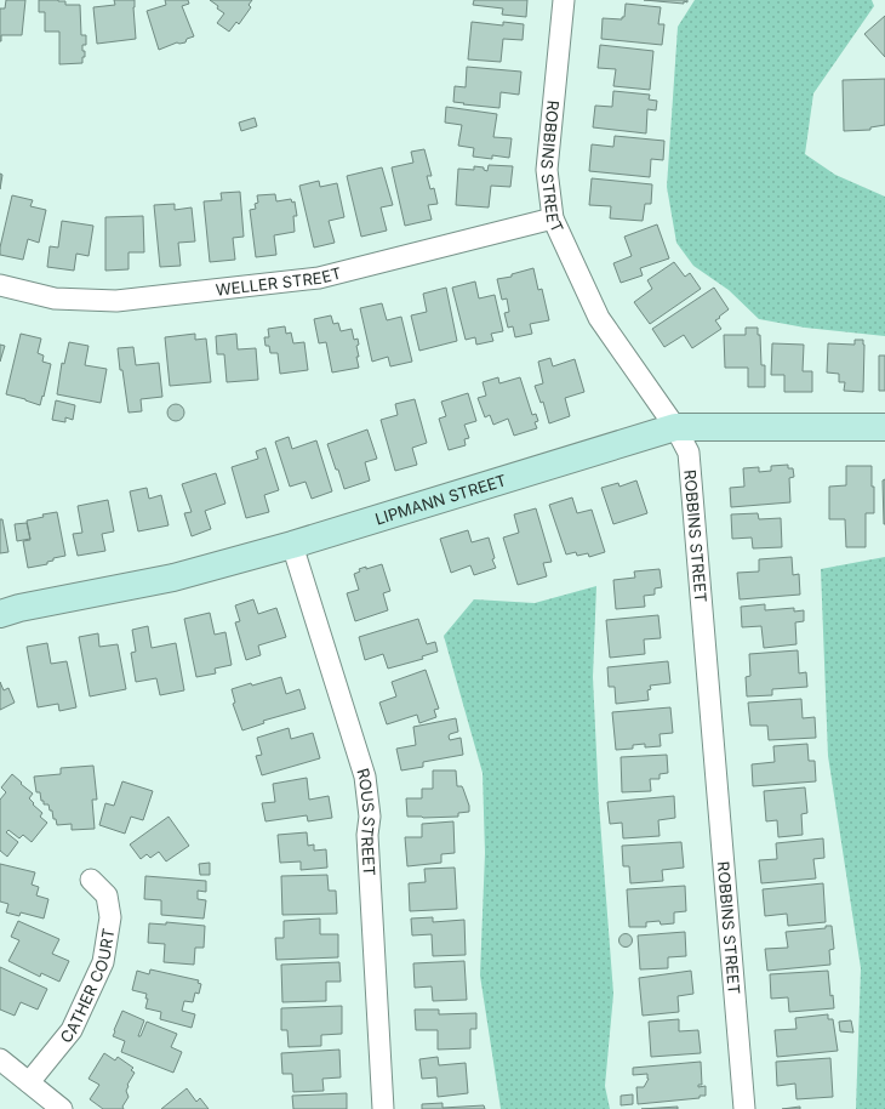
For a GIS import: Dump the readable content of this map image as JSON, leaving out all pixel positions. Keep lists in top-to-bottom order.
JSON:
{
  "streets": {
    "street": [
      "ROBBINS STREET",
      "WELLER STREET",
      "LIPMANN STREET",
      "ROUS STREET",
      "CATHER COURT"
    ]
  },
  "crossings": [
    ["ROBBINS STREET", "WELLER STREET"],
    ["ROBBINS STREET", "LIPMANN STREET"],
    ["LIPMANN STREET", "ROUS STREET"]
  ]
}
